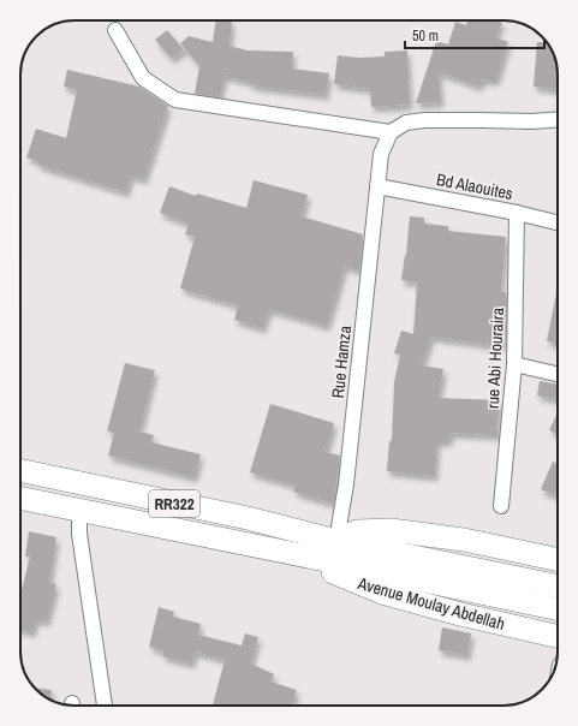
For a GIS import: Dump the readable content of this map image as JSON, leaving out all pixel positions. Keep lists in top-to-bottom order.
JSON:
{
  "streets": {
    "main road": ["RR322", "Avenue Moulay Abdellah"],
    "street": ["Bd Alaouites", "rue Abi Houraira", "Rue Hamza"]
  },
  "crossings": [
    ["Bd Alaouites", "rue Abi Houraira"],
    ["Bd Alaouites", "Rue Hamza"],
    ["Rue Hamza", "RR322"]
  ],
  "scale_bar": "50 m"
}
